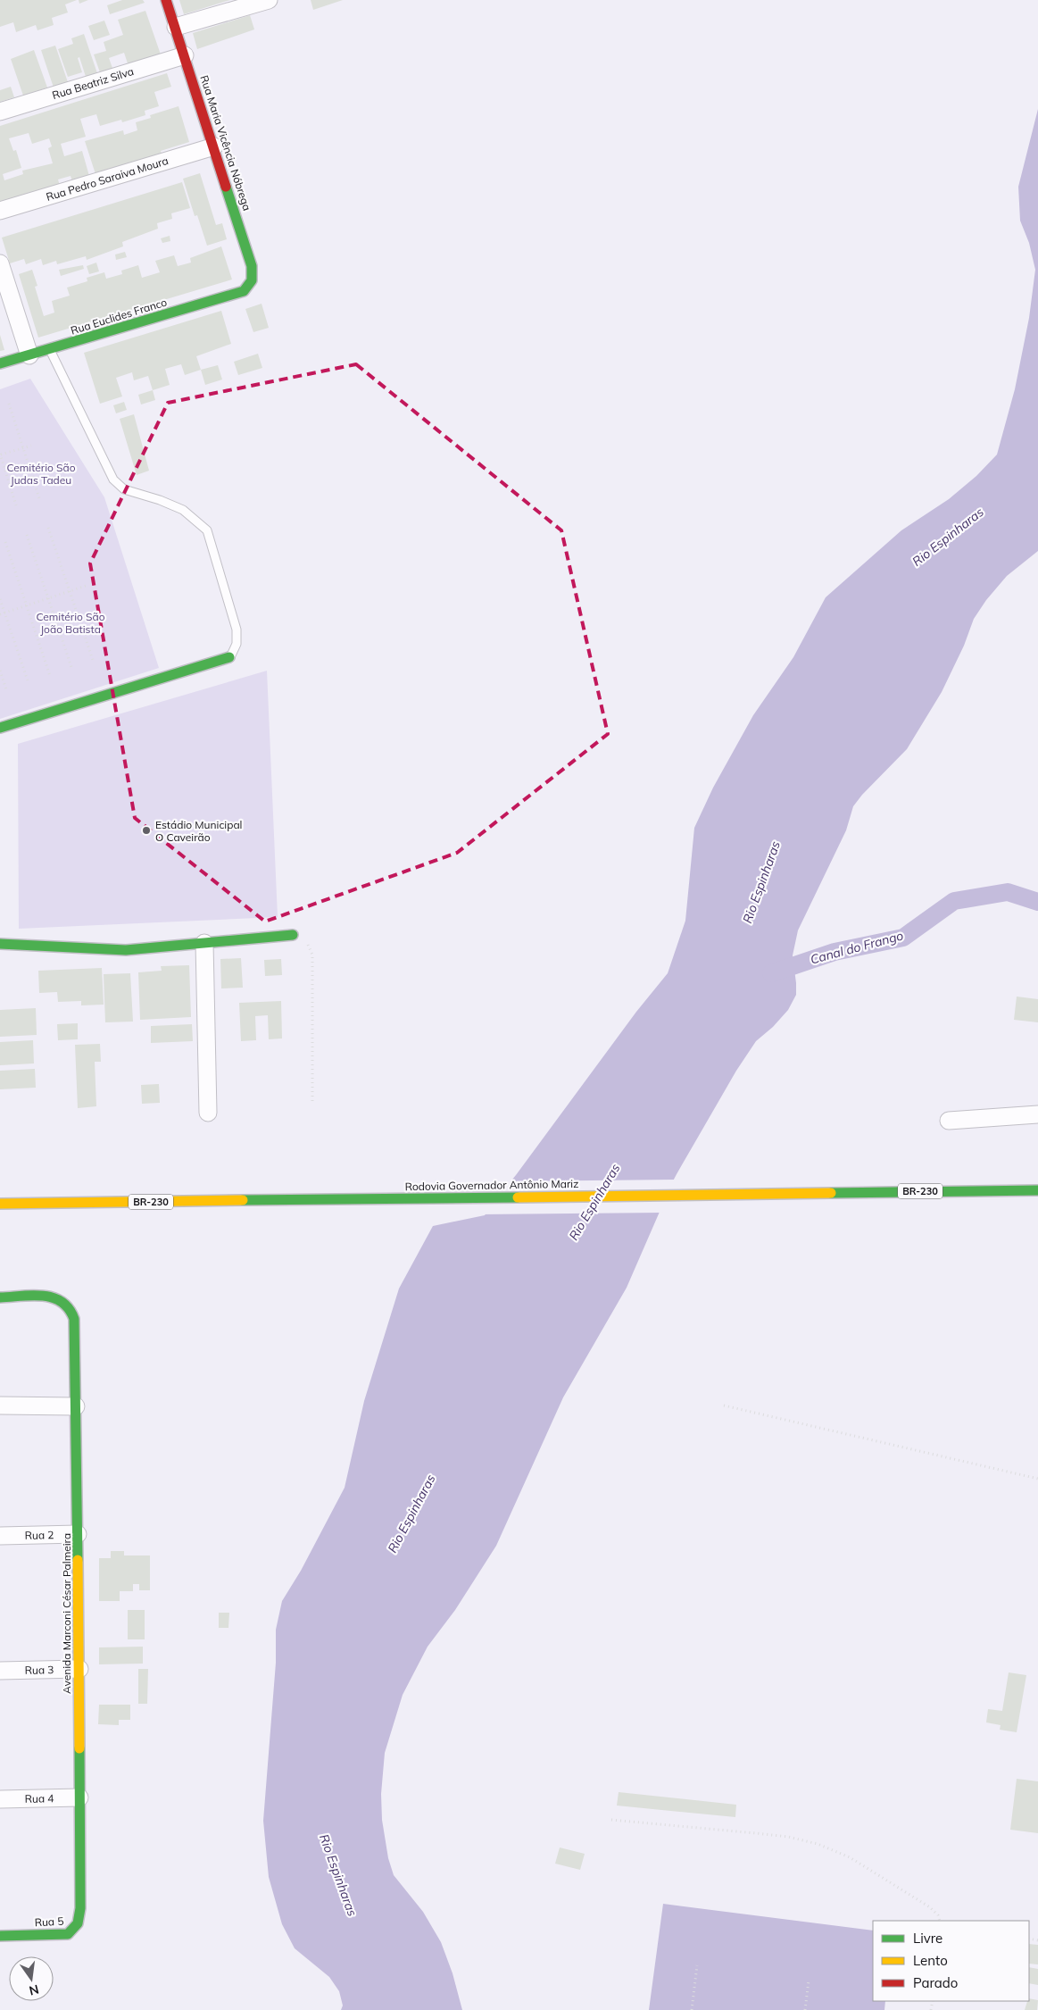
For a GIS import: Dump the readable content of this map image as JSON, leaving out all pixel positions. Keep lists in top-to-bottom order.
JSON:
{
  "streets": {
    "main road": [
      "Rua Maria Vicência Nóbrega",
      "Rua Euclides Franco",
      "Rodovia Governador Antônio Mariz",
      "BR-230",
      "Avenida Marconi César Palmeira",
      "Rua 5"
    ],
    "street": [
      "Rua Beatriz Silva",
      "Rua Pedro Saraiva Moura",
      "Rua 2",
      "Rua 3",
      "Rua 4"
    ]
  },
  "crossings": [
    ["Rua Beatriz Silva", "Rua Maria Vicência Nóbrega"],
    ["Rua Maria Vicência Nóbrega", "Rua Pedro Saraiva Moura"],
    ["Rua Maria Vicência Nóbrega", "Rua Euclides Franco"],
    ["Rua 2", "Avenida Marconi César Palmeira"],
    ["Avenida Marconi César Palmeira", "Rua 3"],
    ["Avenida Marconi César Palmeira", "Rua 4"],
    ["Avenida Marconi César Palmeira", "Rua 5"]
  ],
  "water": ["Rio Espinharas", "Canal do Frango"],
  "parks": ["Cemitério São Judas Tadeu", "Cemitério São João Batista"],
  "places": ["Estádio Municipal O Caveirão"],
  "legend": ["Livre", "Lento", "Parado"],
  "north": "bottom"
}
